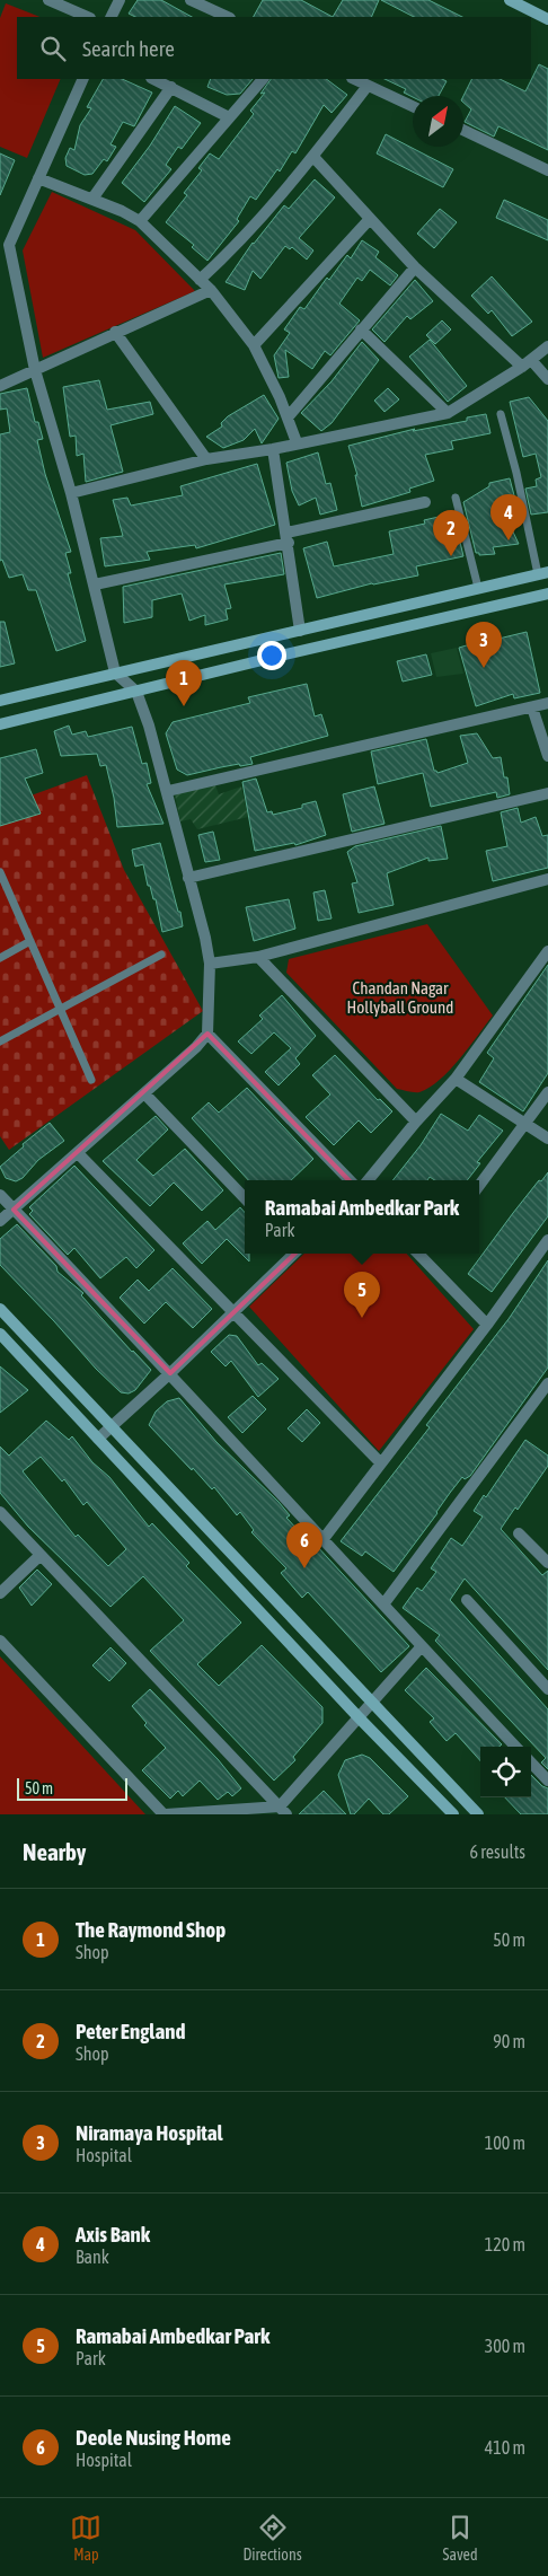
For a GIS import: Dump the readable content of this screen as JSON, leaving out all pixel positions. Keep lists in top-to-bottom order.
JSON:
{
  "parks": ["Chandan Nagar Hollyball Ground"],
  "scale_bar": "50 m",
  "north": "top right",
  "page": {
    "search": "Search here",
    "pins": [
      "4",
      "2",
      "3",
      "1",
      "5",
      "6"
    ],
    "popup": ["Ramabai Ambedkar Park", "Park"],
    "scale": "50 m",
    "heading": ["Nearby", "6 results"],
    "list": [
      {
        "mark": "1",
        "name": "The Raymond Shop",
        "note": "Shop",
        "value": "50 m"
      },
      {
        "mark": "2",
        "name": "Peter England",
        "note": "Shop",
        "value": "90 m"
      },
      {
        "mark": "3",
        "name": "Niramaya Hospital",
        "note": "Hospital",
        "value": "100 m"
      },
      {
        "mark": "4",
        "name": "Axis Bank",
        "note": "Bank",
        "value": "120 m"
      },
      {
        "mark": "5",
        "name": "Ramabai Ambedkar Park",
        "note": "Park",
        "value": "300 m"
      },
      {
        "mark": "6",
        "name": "Deole Nusing Home",
        "note": "Hospital",
        "value": "410 m"
      }
    ],
    "nav": ["Map", "Directions", "Saved"]
  }
}
